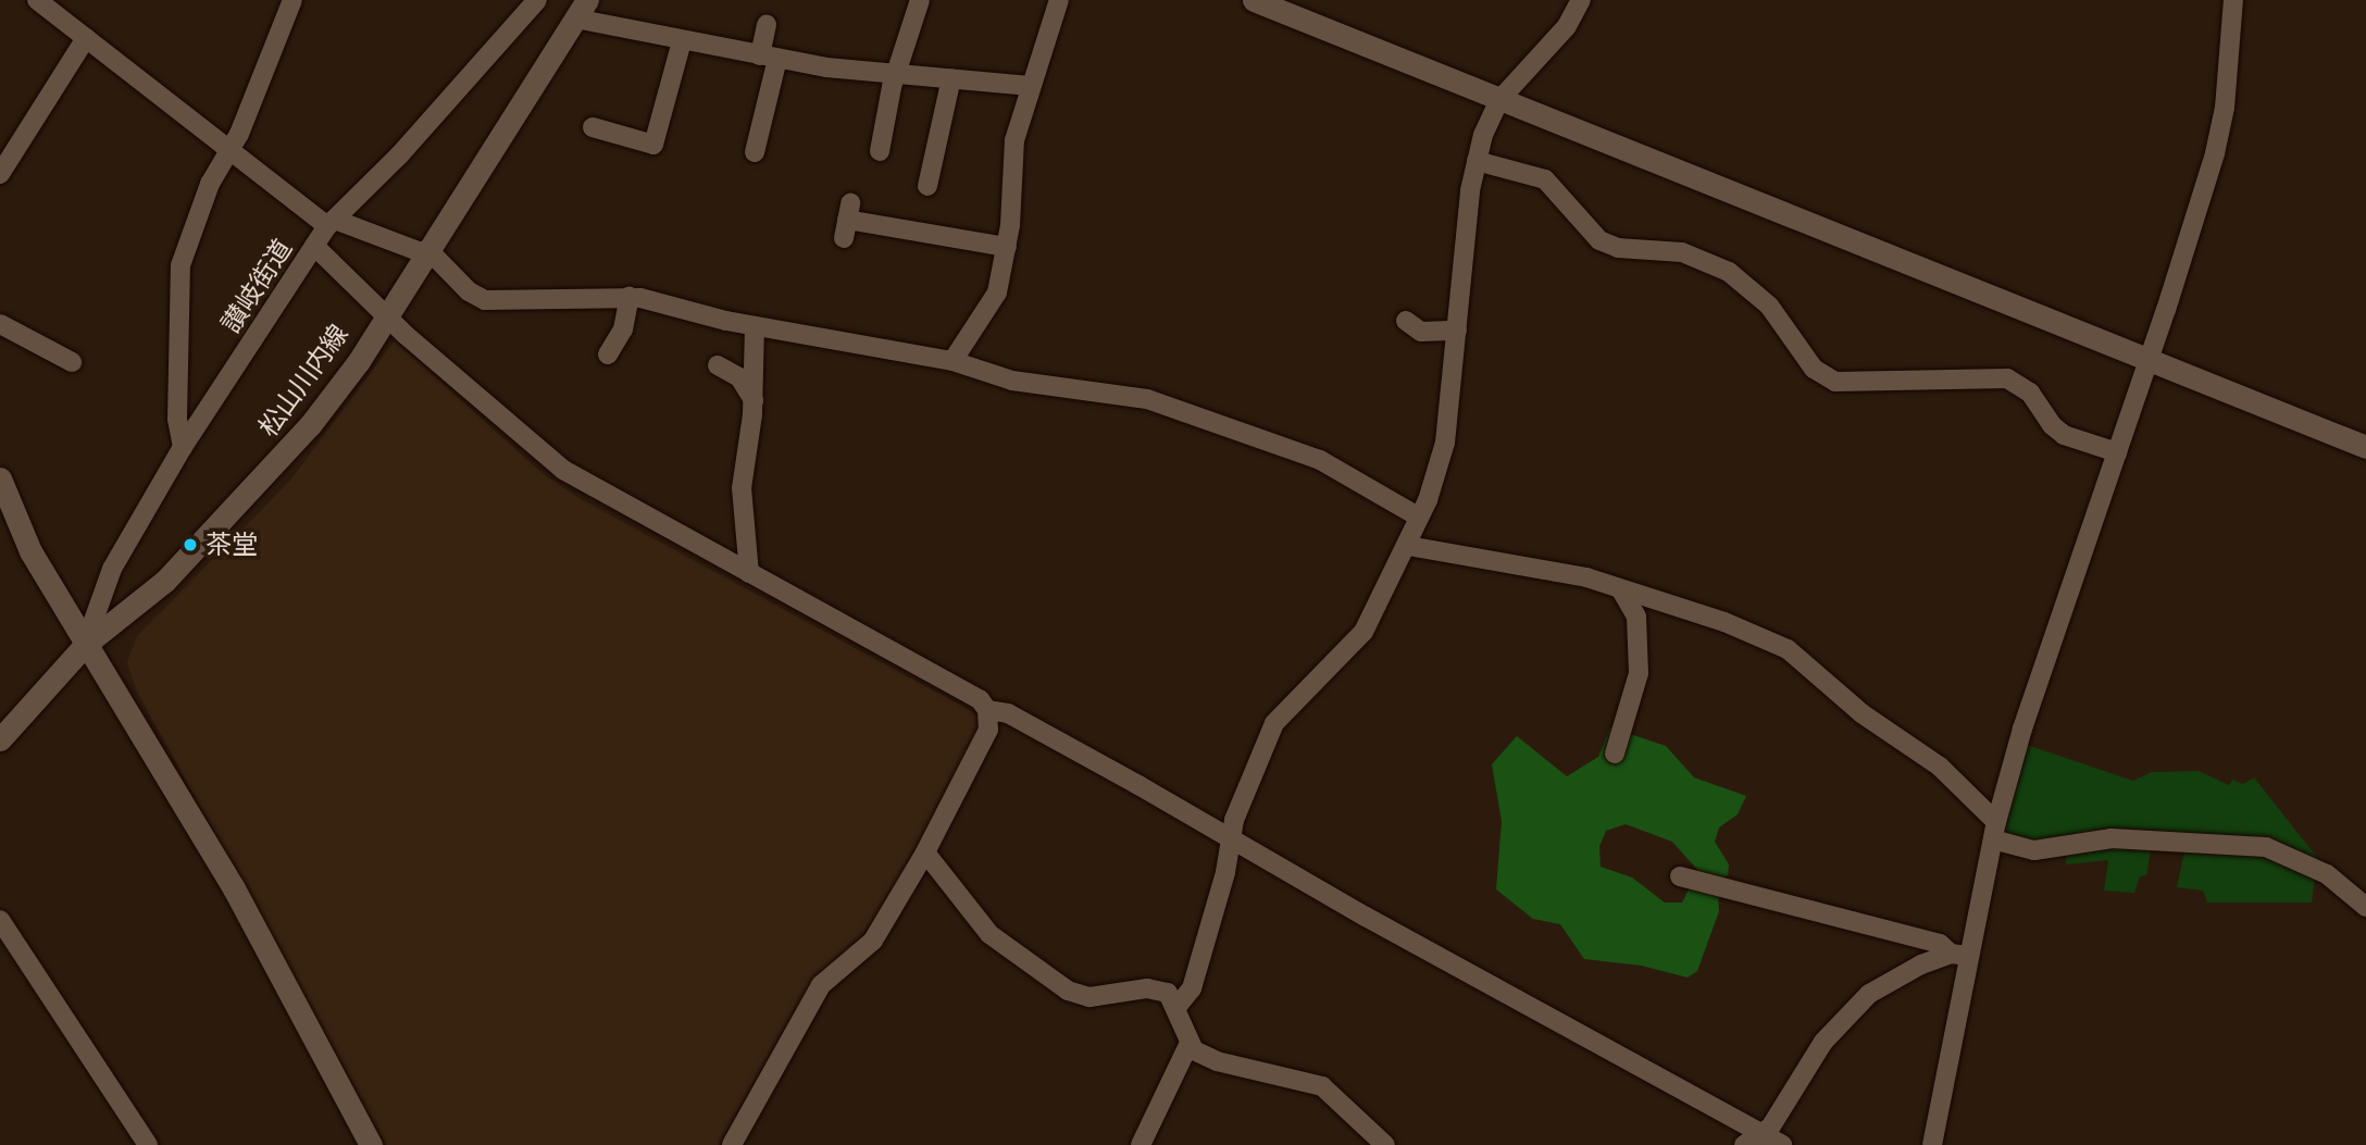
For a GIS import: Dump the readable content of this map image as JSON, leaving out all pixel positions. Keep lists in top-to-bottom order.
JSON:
{
  "streets": {
    "street": ["讃岐街道", "松山川内線"]
  },
  "crossings": [
    ["讃岐街道", "松山川内線"]
  ],
  "places": ["茶堂"]
}
